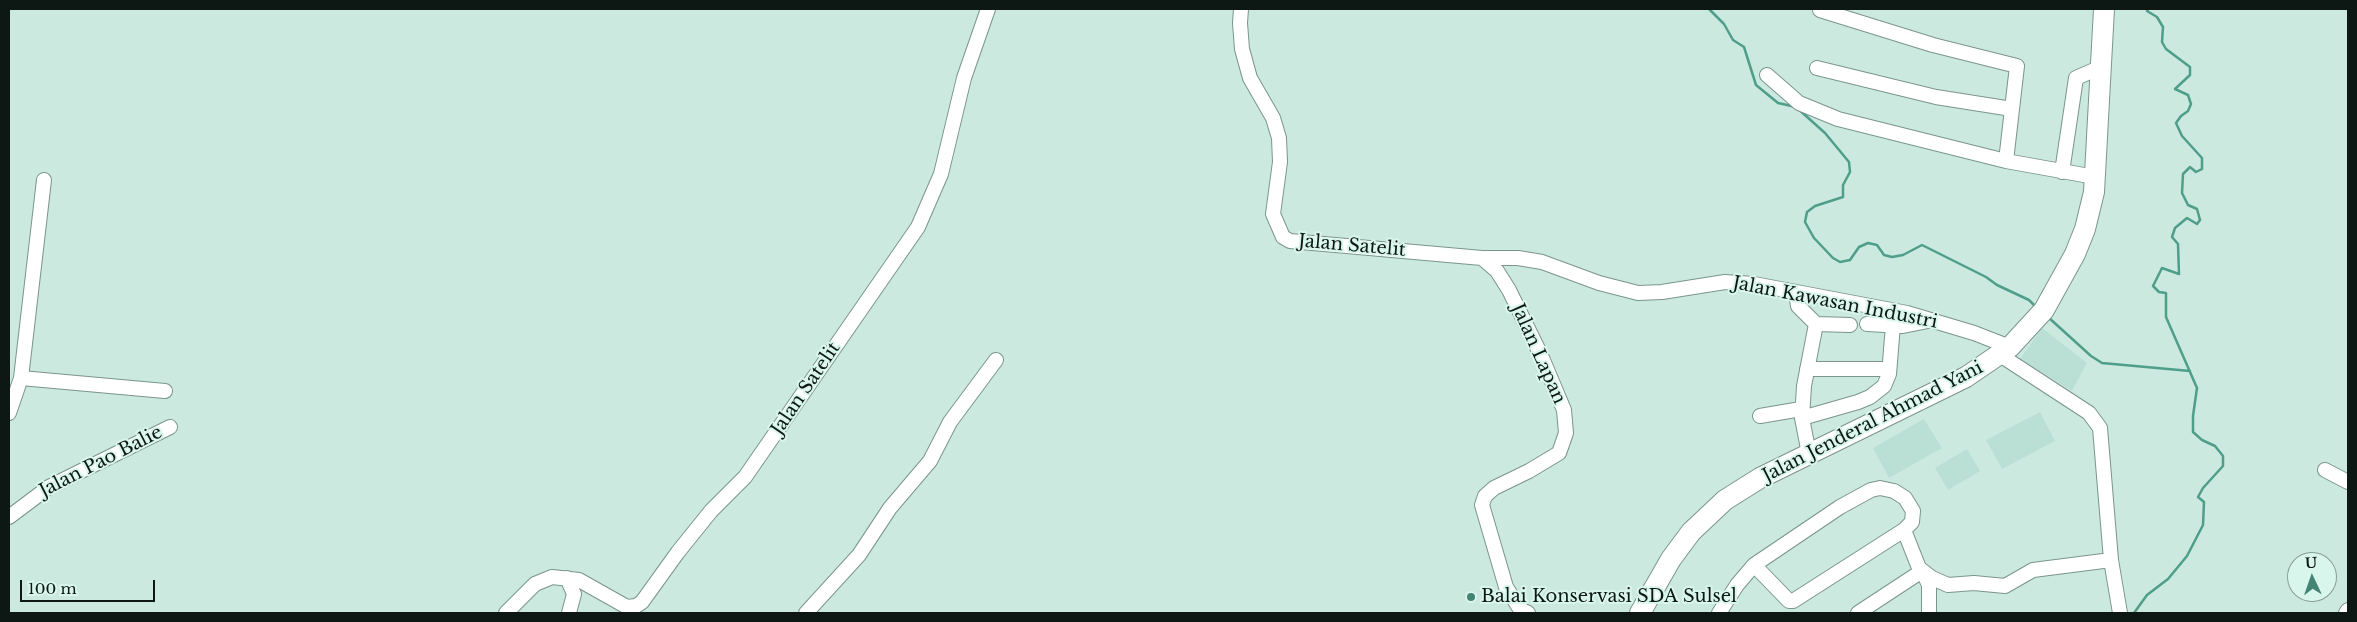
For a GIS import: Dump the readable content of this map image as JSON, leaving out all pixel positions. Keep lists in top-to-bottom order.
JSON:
{
  "streets": {
    "highway": ["Jalan Jenderal Ahmad Yani"],
    "street": [
      "Jalan Satelit",
      "Jalan Kawasan Industri",
      "Jalan Lapan",
      "Jalan Pao Balie"
    ]
  },
  "crossings": [
    ["Jalan Satelit", "Jalan Kawasan Industri"],
    ["Jalan Satelit", "Jalan Lapan"],
    ["Jalan Kawasan Industri", "Jalan Lapan"],
    ["Jalan Kawasan Industri", "Jalan Jenderal Ahmad Yani"]
  ],
  "places": ["Balai Konservasi SDA Sulsel"],
  "scale_bar": "100 m",
  "north": "top"
}
